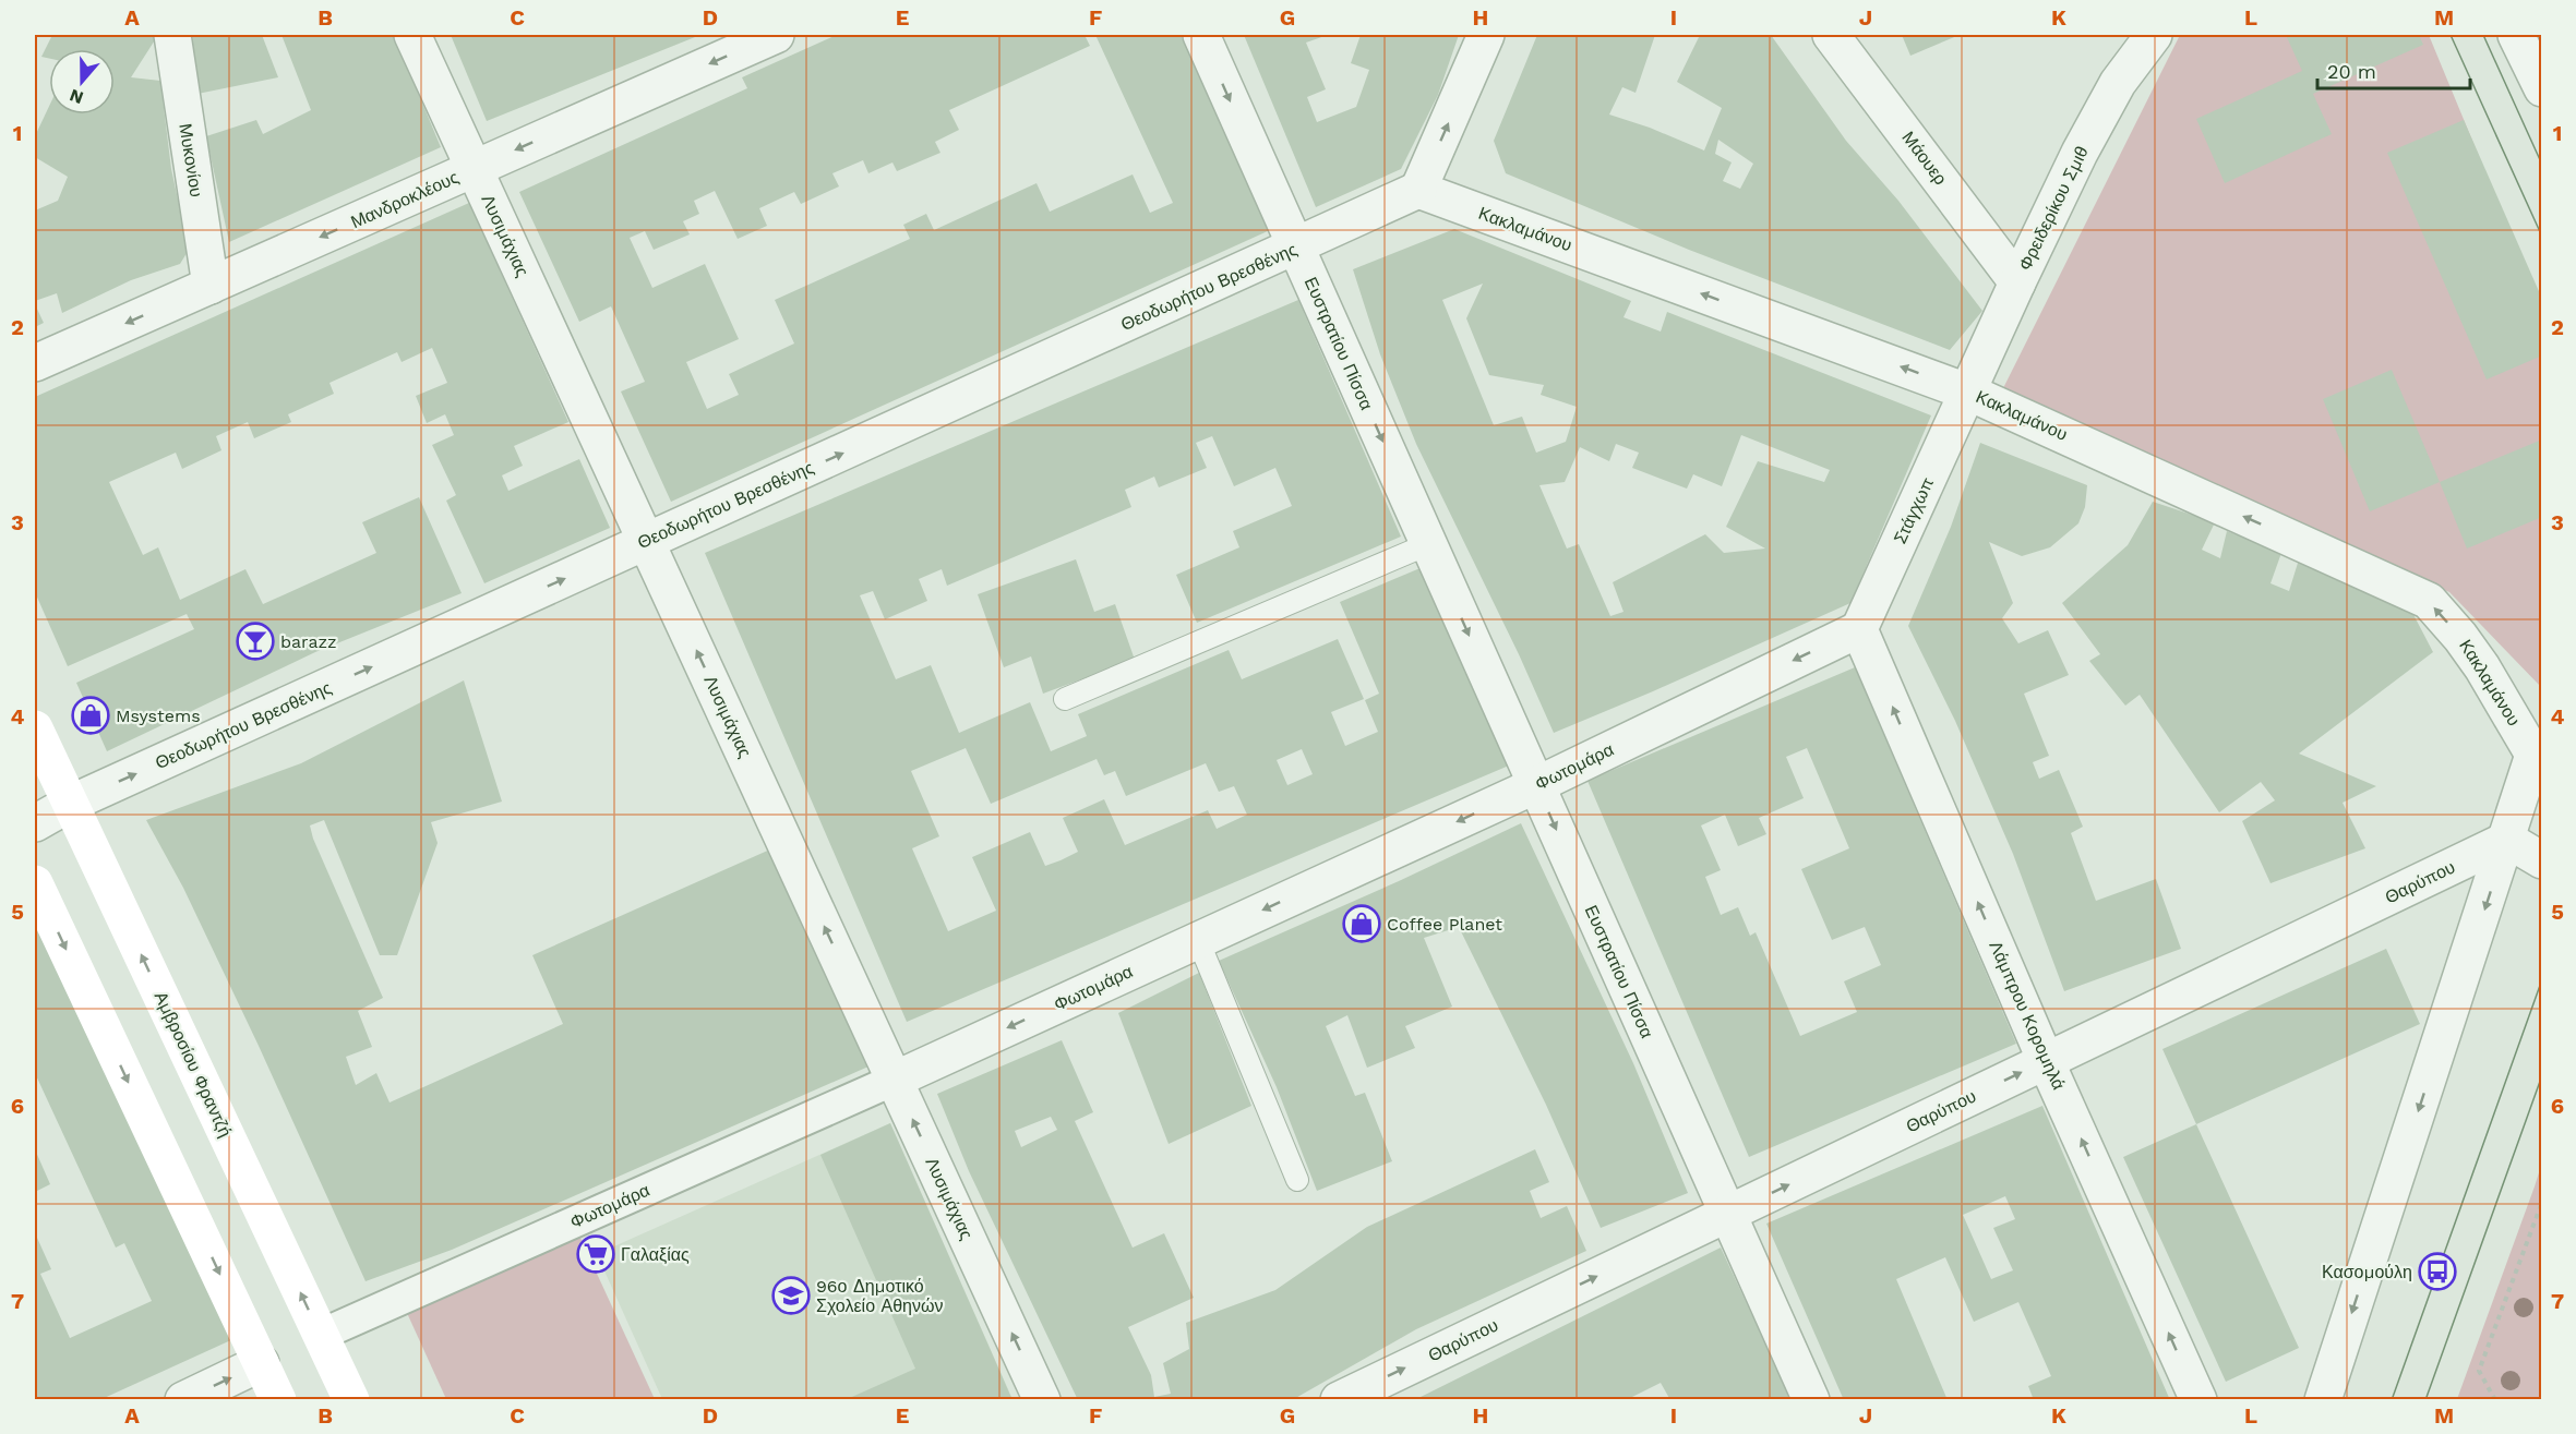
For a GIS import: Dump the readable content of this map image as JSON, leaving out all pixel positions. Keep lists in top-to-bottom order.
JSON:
{
  "streets": {
    "main road": ["Αμβροσίου Φραντζή"],
    "street": [
      "Μάουερ",
      "Μυκονίου",
      "Μανδροκλέους",
      "Φρειδερίκου Σμιθ",
      "Κακλαμάνου",
      "Λυσιμάχιας",
      "Θεοδωρήτου Βρεσθένης",
      "Ευστρατίου Πίσσα",
      "Στάγχωπ",
      "Φωτομάρα",
      "Θαρύπου",
      "Λάμπρου Κορομηλά"
    ]
  },
  "crossings": [
    ["Μάουερ", "Φρειδερίκου Σμιθ"],
    ["Μυκονίου", "Μανδροκλέους"],
    ["Μανδροκλέους", "Λυσιμάχιας"],
    ["Φρειδερίκου Σμιθ", "Κακλαμάνου"],
    ["Φρειδερίκου Σμιθ", "Στάγχωπ"],
    ["Κακλαμάνου", "Θεοδωρήτου Βρεσθένης"],
    ["Κακλαμάνου", "Στάγχωπ"],
    ["Λυσιμάχιας", "Θεοδωρήτου Βρεσθένης"],
    ["Λυσιμάχιας", "Φωτομάρα"],
    ["Θεοδωρήτου Βρεσθένης", "Ευστρατίου Πίσσα"],
    ["Θεοδωρήτου Βρεσθένης", "Αμβροσίου Φραντζή"],
    ["Ευστρατίου Πίσσα", "Φωτομάρα"],
    ["Ευστρατίου Πίσσα", "Θαρύπου"],
    ["Στάγχωπ", "Φωτομάρα"],
    ["Στάγχωπ", "Λάμπρου Κορομηλά"],
    ["Φωτομάρα", "Λάμπρου Κορομηλά"],
    ["Φωτομάρα", "Αμβροσίου Φραντζή"],
    ["Θαρύπου", "Λάμπρου Κορομηλά"]
  ],
  "one_way": [
    "Μανδροκλέους",
    "Κακλαμάνου",
    "Λυσιμάχιας",
    "Θεοδωρήτου Βρεσθένης",
    "Ευστρατίου Πίσσα",
    "Φωτομάρα",
    "Θαρύπου",
    "Λάμπρου Κορομηλά"
  ],
  "places": {
    "bar": ["barazz"],
    "shop": ["Msystems", "Coffee Planet"],
    "supermarket": ["Γαλαξίας"],
    "bus stop": ["Κασομούλη"],
    "school or university": ["96ο Δημοτικό Σχολείο Αθηνών"]
  },
  "scale_bar": "20 m",
  "north": "bottom",
  "grid": {
    "columns": [
      "A",
      "B",
      "C",
      "D",
      "E",
      "F",
      "G",
      "H",
      "I",
      "J",
      "K",
      "L",
      "M"
    ],
    "rows": [
      "1",
      "2",
      "3",
      "4",
      "5",
      "6",
      "7"
    ]
  }
}
